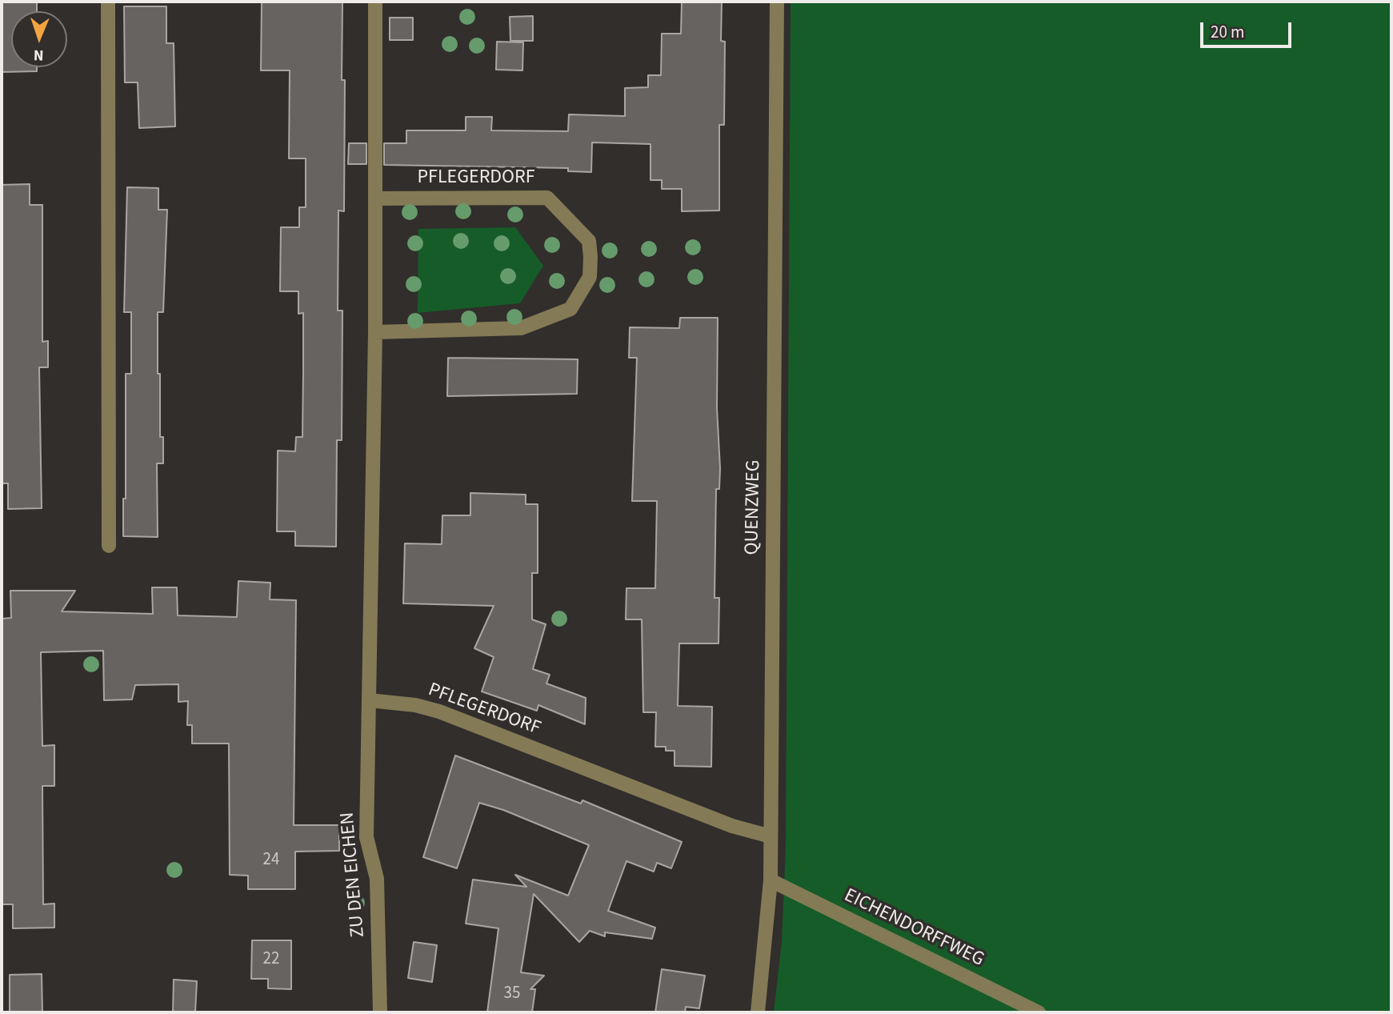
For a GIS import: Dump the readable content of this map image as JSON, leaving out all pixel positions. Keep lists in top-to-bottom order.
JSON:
{
  "streets": {
    "street": [
      "PFLEGERDORF",
      "QUENZWEG",
      "ZU DEN EICHEN",
      "EICHENDORFFWEG"
    ]
  },
  "crossings": [
    ["PFLEGERDORF", "QUENZWEG"],
    ["PFLEGERDORF", "ZU DEN EICHEN"],
    ["QUENZWEG", "EICHENDORFFWEG"]
  ],
  "house_numbers": ["24", "22", "35"],
  "scale_bar": "20 m",
  "north": "bottom"
}
